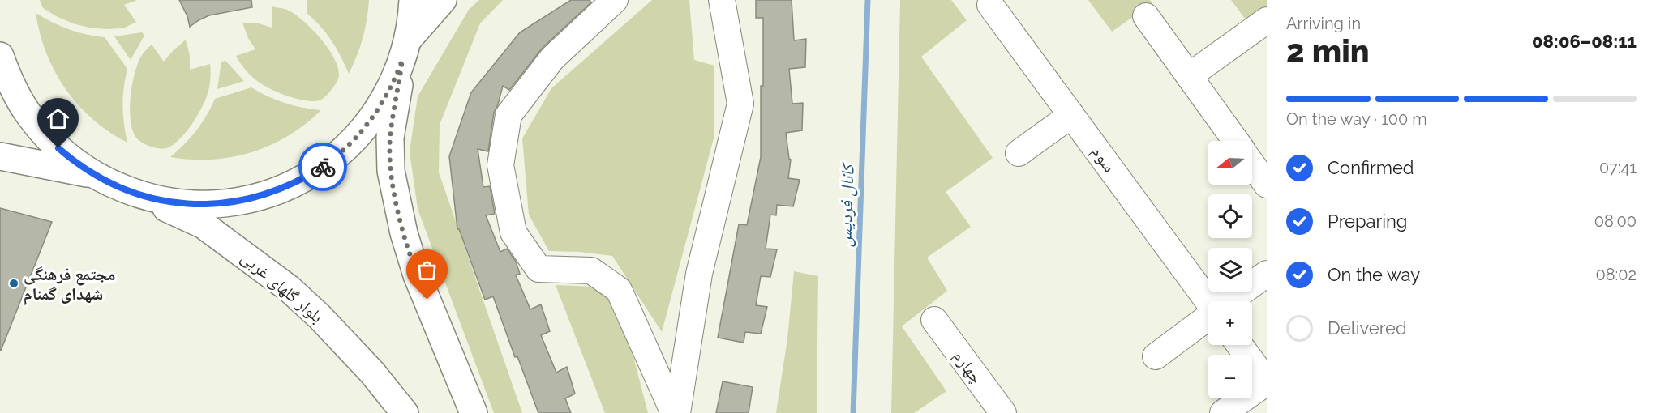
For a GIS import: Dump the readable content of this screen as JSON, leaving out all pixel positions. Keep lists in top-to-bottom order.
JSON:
{
  "streets": {
    "main road": ["بلوار گلهای غربی"],
    "street": ["سوم", "چهارم"]
  },
  "water": ["کانال فردیس"],
  "places": ["مجتمع فرهنگی شهدای گمنام"],
  "north": "left",
  "page": {
    "heading": ["2 min", "Arriving in", "08:06–08:11"],
    "bar": "On the way · 100 m",
    "map_buttons": ["+", "−"],
    "list": [
      ["Confirmed", "07:41"],
      ["Preparing", "08:00"],
      ["On the way", "08:02"],
      "Delivered"
    ]
  }
}
